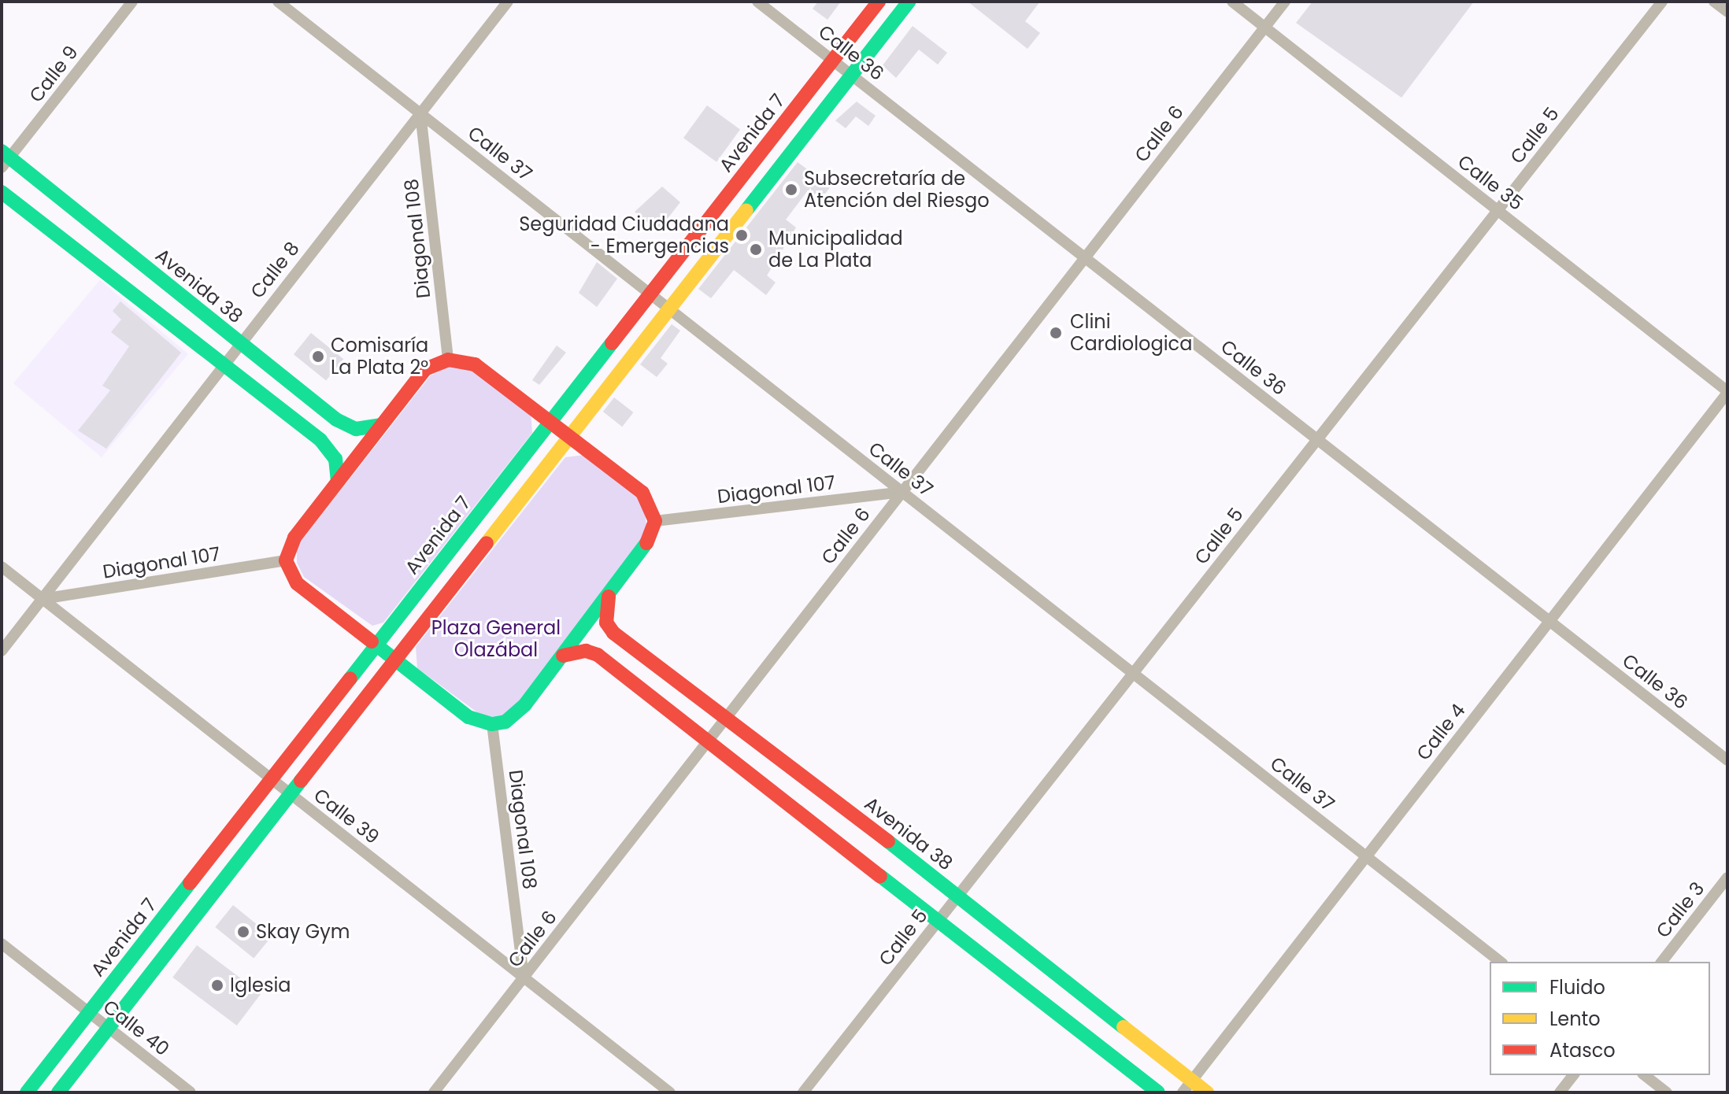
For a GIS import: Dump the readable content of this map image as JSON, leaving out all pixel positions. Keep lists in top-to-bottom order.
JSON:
{
  "streets": {
    "main road": ["Avenida 7", "Avenida 38"],
    "street": [
      "Calle 36",
      "Calle 9",
      "Calle 6",
      "Calle 5",
      "Calle 37",
      "Calle 35",
      "Diagonal 108",
      "Calle 8",
      "Diagonal 107",
      "Calle 4",
      "Calle 39",
      "Calle 3",
      "Calle 40"
    ]
  },
  "crossings": [
    ["Calle 36", "Avenida 7"],
    ["Calle 36", "Calle 6"],
    ["Calle 36", "Calle 5"],
    ["Calle 36", "Calle 4"],
    ["Calle 9", "Avenida 38"],
    ["Avenida 7", "Calle 37"],
    ["Avenida 7", "Calle 39"],
    ["Avenida 7", "Calle 40"],
    ["Calle 6", "Calle 37"],
    ["Calle 6", "Calle 35"],
    ["Calle 6", "Diagonal 108"],
    ["Calle 6", "Avenida 38"],
    ["Calle 6", "Diagonal 107"],
    ["Calle 6", "Calle 39"],
    ["Calle 5", "Calle 37"],
    ["Calle 5", "Calle 35"],
    ["Calle 5", "Avenida 38"],
    ["Calle 37", "Diagonal 108"],
    ["Calle 37", "Calle 8"],
    ["Calle 37", "Diagonal 107"],
    ["Calle 37", "Calle 4"],
    ["Calle 35", "Calle 4"],
    ["Diagonal 108", "Calle 8"],
    ["Diagonal 108", "Calle 39"],
    ["Calle 8", "Avenida 38"],
    ["Calle 8", "Diagonal 107"],
    ["Calle 8", "Calle 39"],
    ["Avenida 38", "Calle 4"],
    ["Diagonal 107", "Calle 39"]
  ],
  "parks": ["Plaza General Olazábal"],
  "places": [
    "Subsecretaría de Atención del Riesgo",
    "Seguridad Ciudadana - Emergencias",
    "Municipalidad de La Plata",
    "Clini Cardiologica",
    "Comisaría La Plata 2°",
    "Skay Gym",
    "Iglesia"
  ],
  "legend": ["Fluido", "Lento", "Atasco"]
}
